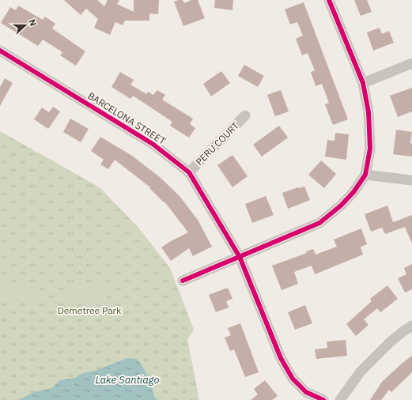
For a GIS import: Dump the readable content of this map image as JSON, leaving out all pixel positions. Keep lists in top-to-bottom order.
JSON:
{
  "streets": {
    "street": ["BARCELONA STREET", "PERU COURT"]
  },
  "crossings": [
    ["BARCELONA STREET", "PERU COURT"]
  ],
  "water": ["Lake Santiago"],
  "parks": ["Demetree Park"],
  "north": "right"
}
